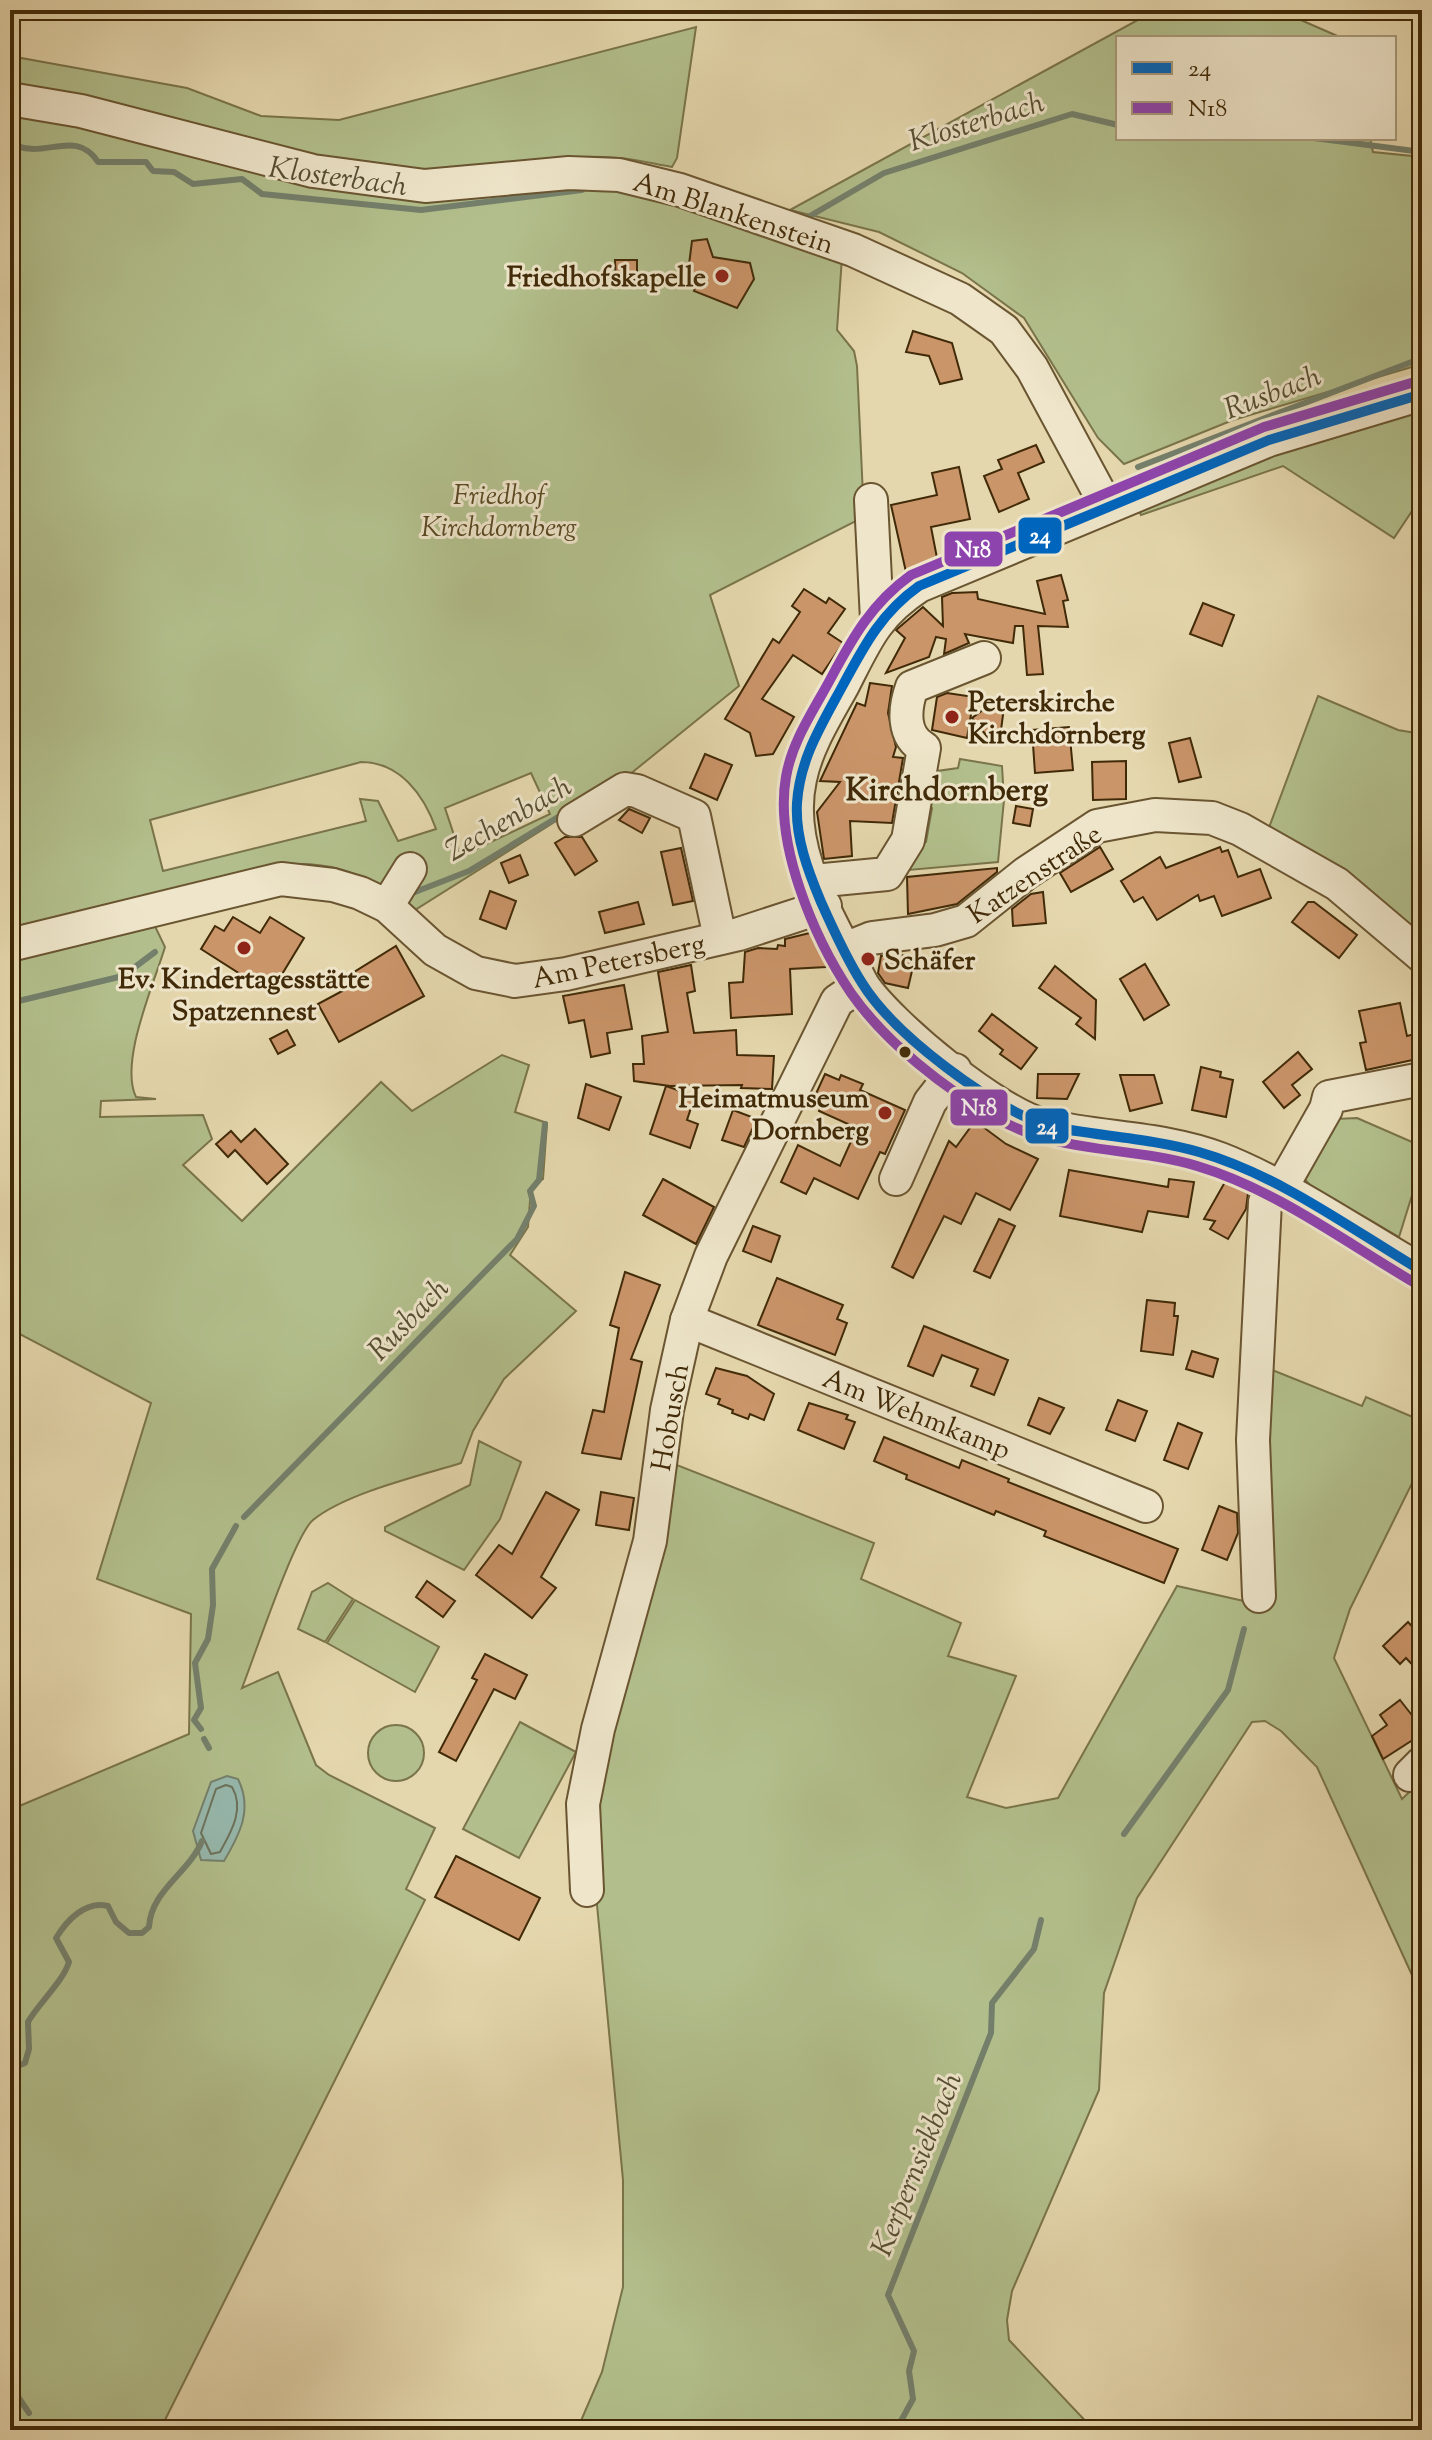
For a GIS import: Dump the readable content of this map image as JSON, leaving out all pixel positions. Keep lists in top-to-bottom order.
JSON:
{
  "streets": {
    "street": [
      "Am Blankenstein",
      "Katzenstraße",
      "Am Petersberg",
      "Am Wehmkamp",
      "Hobusch"
    ]
  },
  "crossings": [
    ["Am Wehmkamp", "Hobusch"]
  ],
  "districts": ["Kirchdornberg"],
  "water": [
    "Klosterbach",
    "Rusbach",
    "Zechenbach",
    "Kerpernsiekbach"
  ],
  "parks": ["Friedhof Kirchdornberg"],
  "places": [
    "Friedhofskapelle",
    "Peterskirche Kirchdornberg",
    "Ev. Kindertagesstätte Spatzennest",
    "Schäfer",
    "Heimatmuseum Dornberg"
  ],
  "lines": ["transit line N18", "transit line 24"],
  "legend": ["24", "N18"]
}
